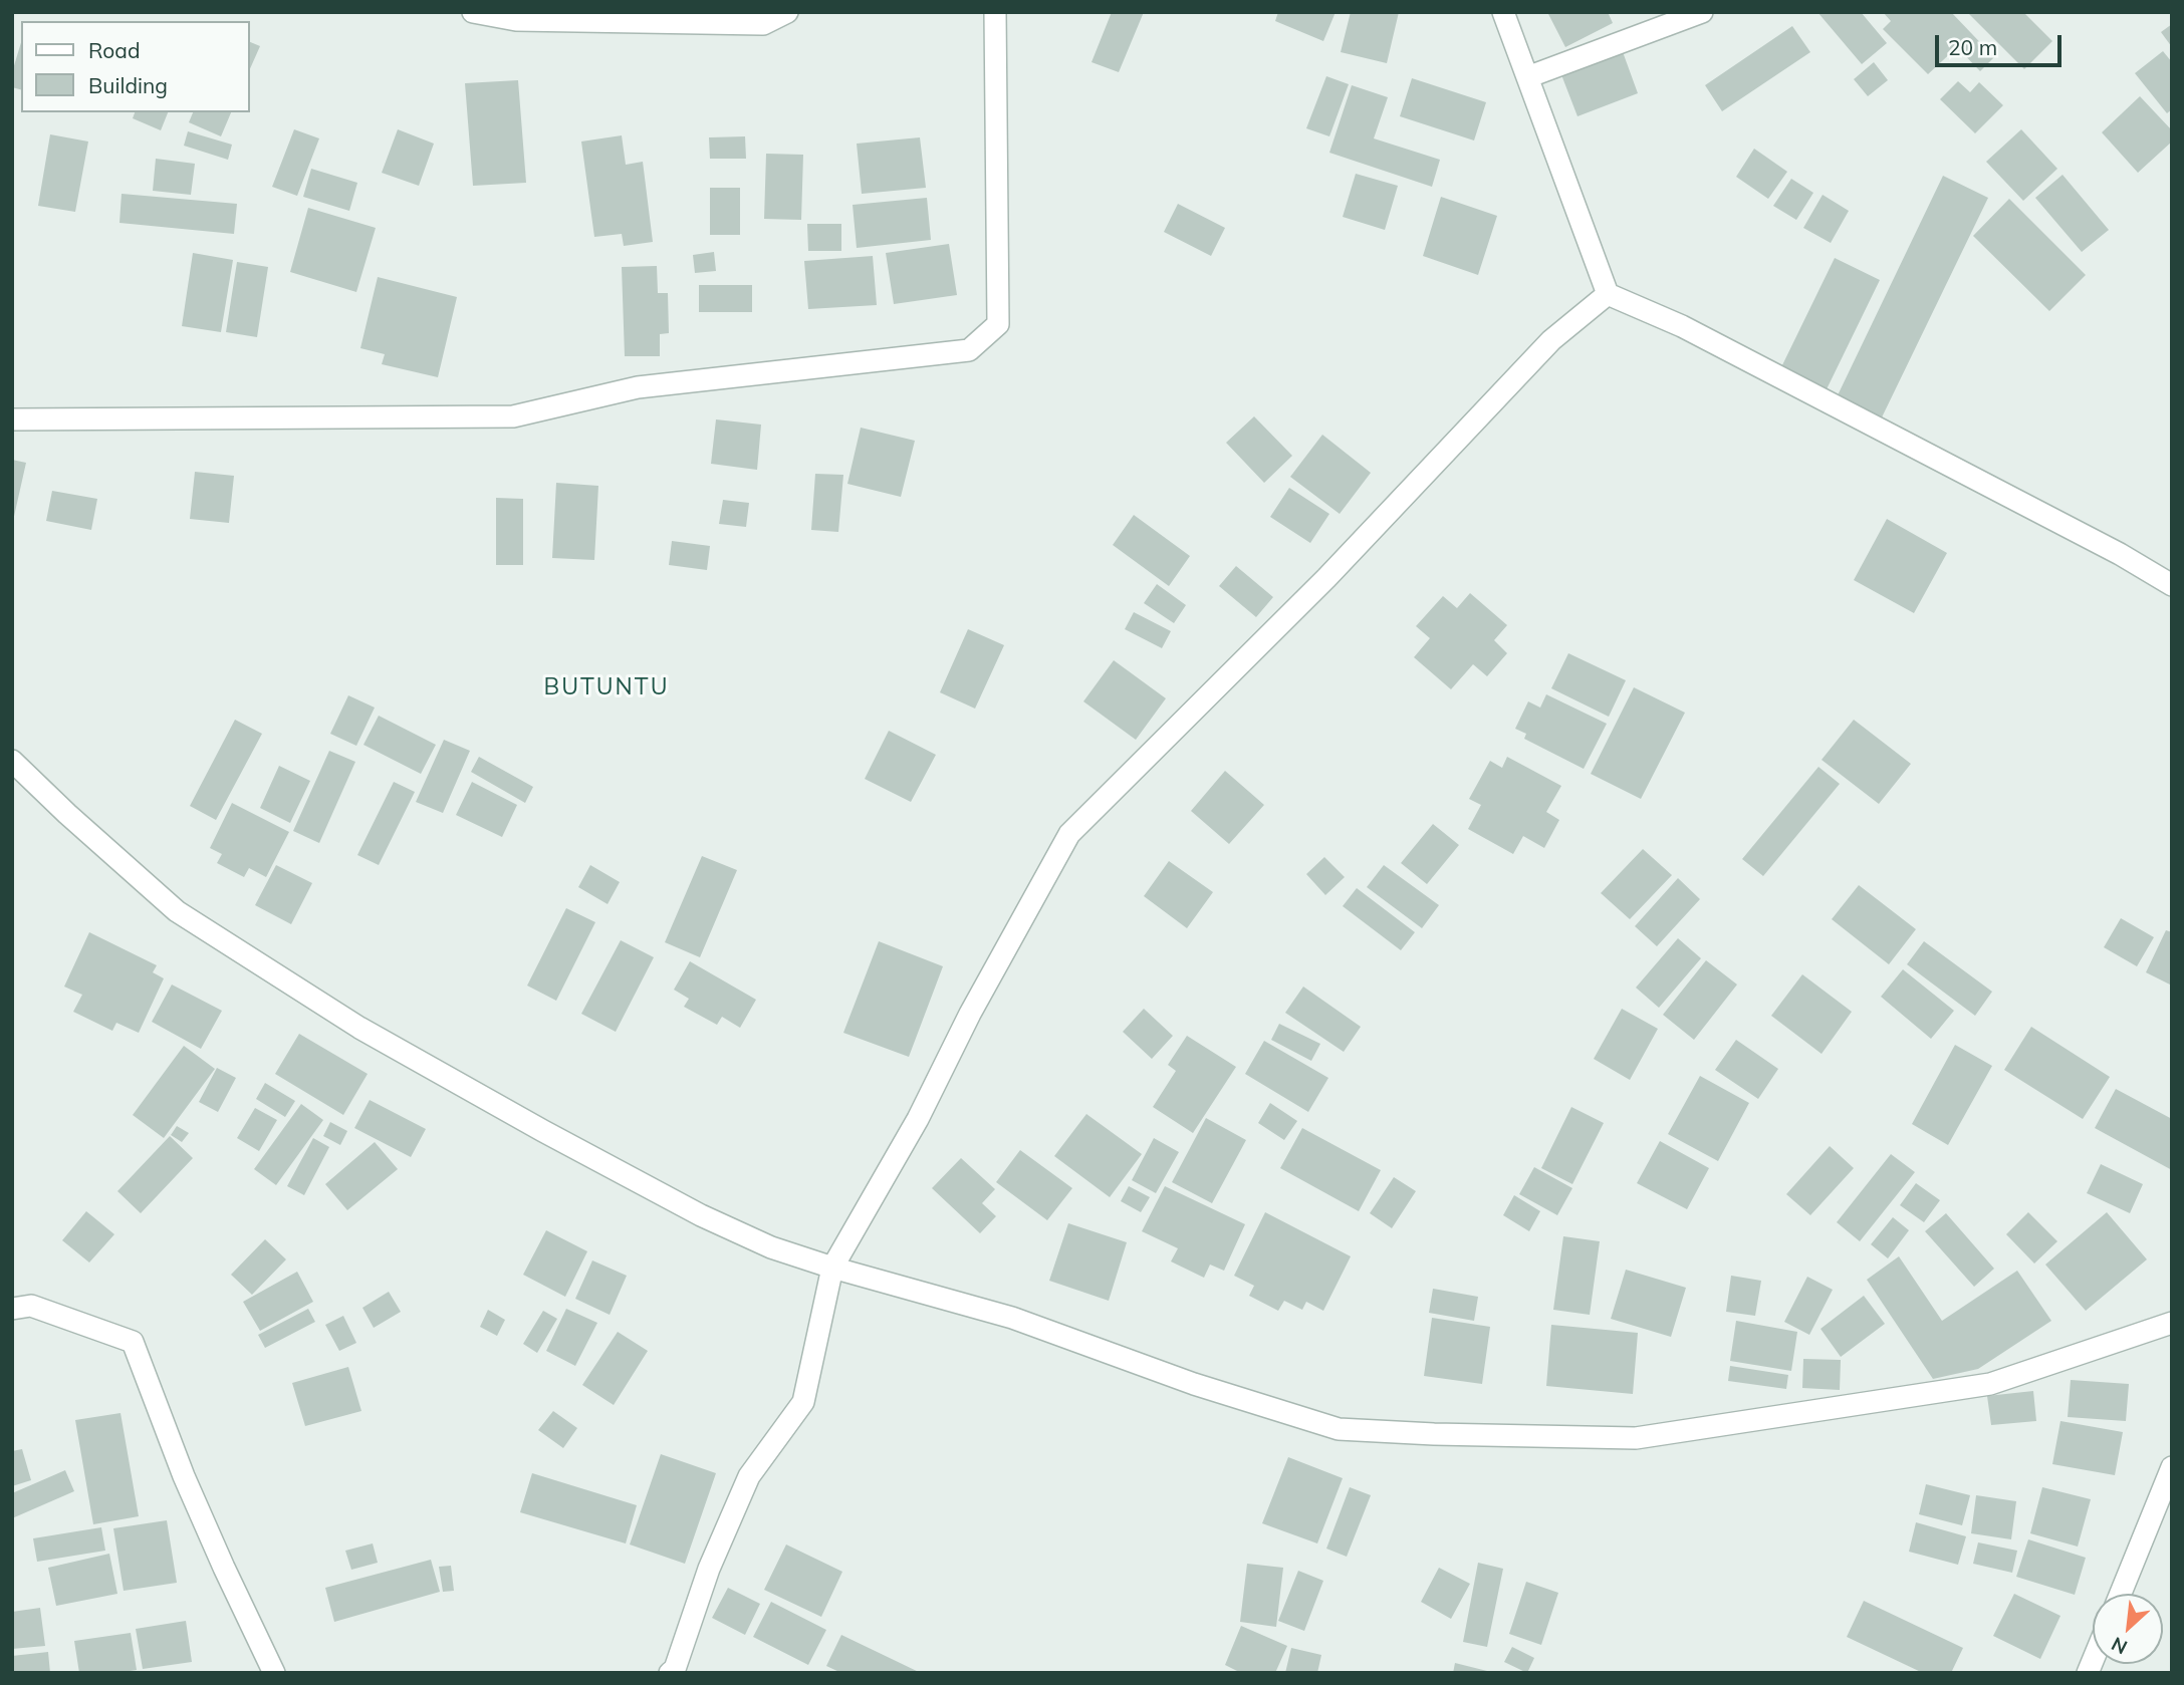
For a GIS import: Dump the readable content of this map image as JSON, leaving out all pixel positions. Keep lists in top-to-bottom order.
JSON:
{
  "districts": ["BUTUNTU"],
  "legend": ["Road", "Building"],
  "scale_bar": "20 m",
  "north": "bottom left"
}
